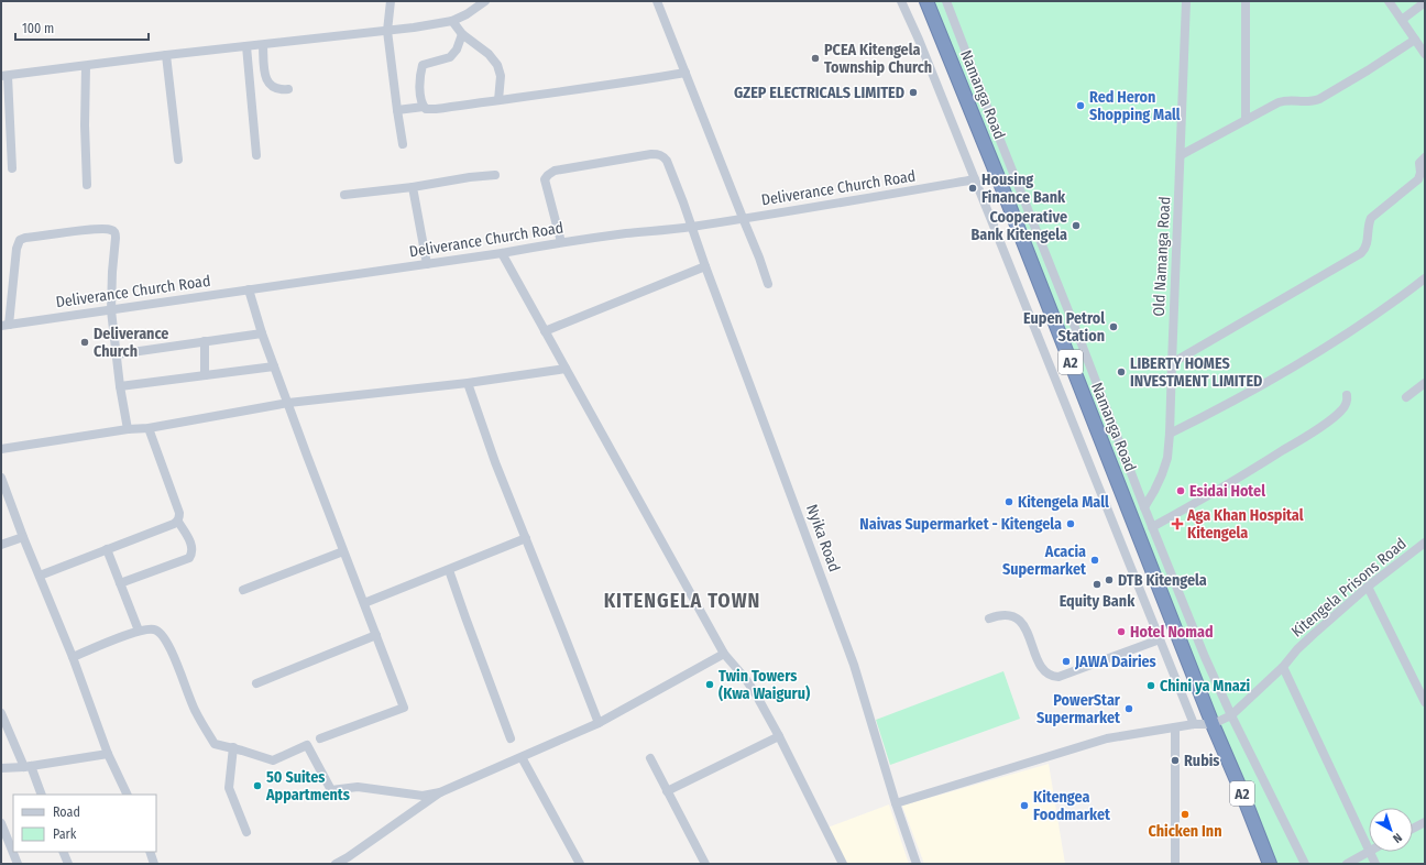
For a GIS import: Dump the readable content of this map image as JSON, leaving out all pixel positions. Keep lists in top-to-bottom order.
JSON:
{
  "streets": {
    "highway": ["Namanga Road", "A2"],
    "street": [
      "Deliverance Church Road",
      "Old Namanga Road",
      "Nyika Road",
      "Kitengela Prisons Road"
    ]
  },
  "crossings": [
    ["Namanga Road", "Kitengela Prisons Road"],
    ["Deliverance Church Road", "Nyika Road"]
  ],
  "districts": ["KITENGELA TOWN"],
  "places": {
    "other": [
      "PCEA Kitengela Township Church",
      "GZEP ELECTRICALS LIMITED",
      "Red Heron Shopping Mall",
      "Housing Finance Bank",
      "Cooperative Bank Kitengela",
      "Eupen Petrol Station",
      "Deliverance Church",
      "LIBERTY HOMES INVESTMENT LIMITED",
      "Esidai Hotel",
      "Kitengela Mall",
      "Naivas Supermarket - Kitengela",
      "Acacia Supermarket",
      "DTB Kitengela",
      "Equity Bank",
      "Hotel Nomad",
      "JAWA Dairies",
      "Twin Towers (Kwa Waiguru)",
      "Chini ya Mnazi",
      "PowerStar Supermarket",
      "Rubis",
      "50 Suites Appartments",
      "Kitengea Foodmarket",
      "Chicken Inn"
    ],
    "health": ["Aga Khan Hospital Kitengela"]
  },
  "legend": ["Road", "Park"],
  "scale_bar": "100 m",
  "north": "bottom right"
}
